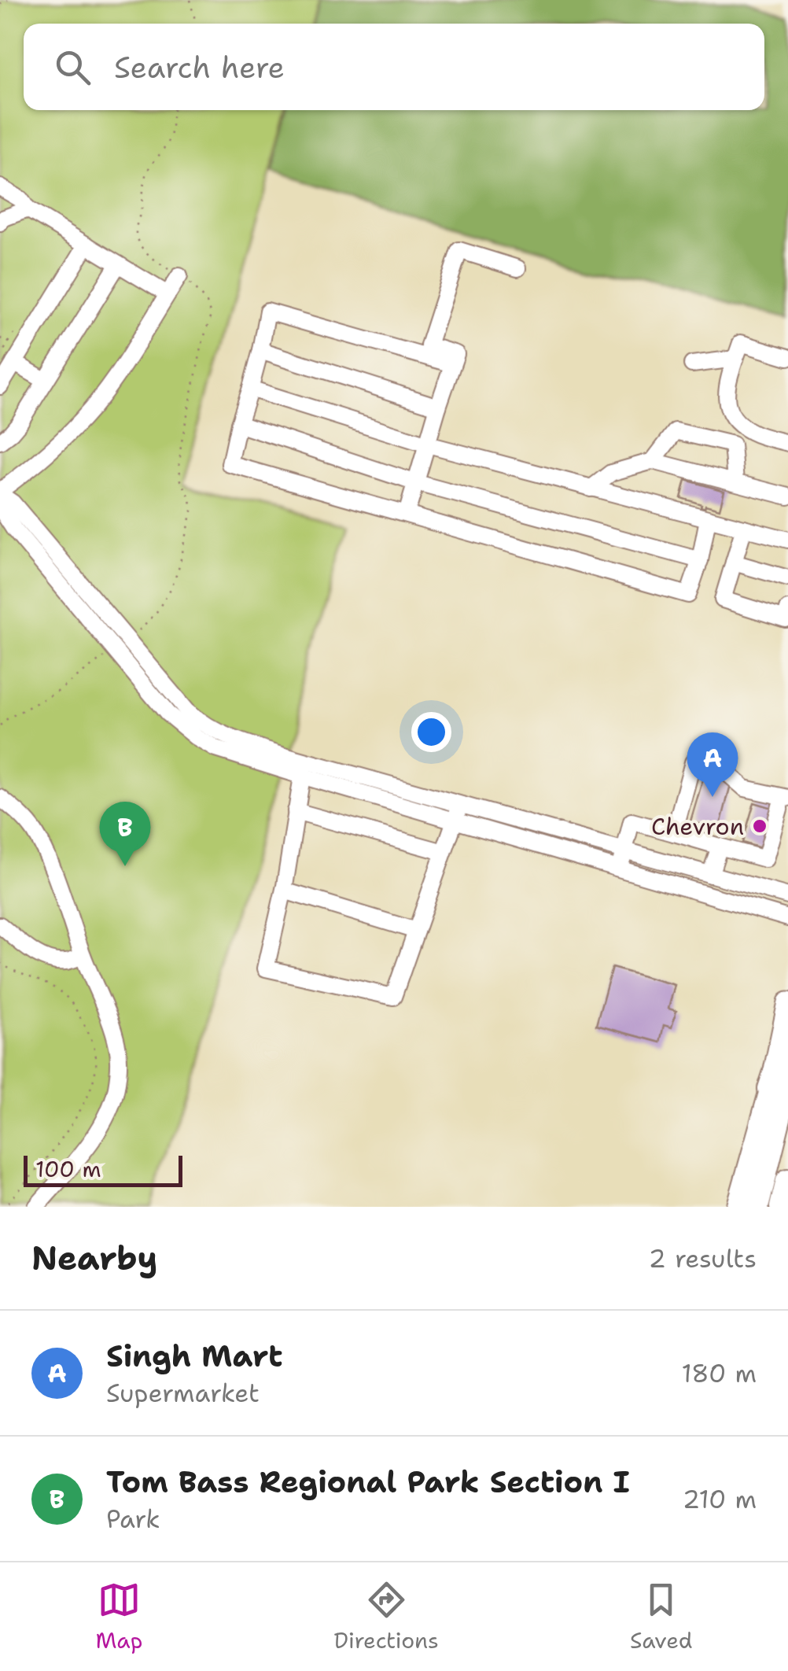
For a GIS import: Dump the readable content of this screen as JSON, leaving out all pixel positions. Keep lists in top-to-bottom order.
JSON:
{
  "places": ["Chevron"],
  "scale_bar": "100 m",
  "page": {
    "search": "Search here",
    "pins": ["A", "B"],
    "scale": "100 m",
    "heading": ["Nearby", "2 results"],
    "list": [
      {
        "mark": "A",
        "name": "Singh Mart",
        "note": "Supermarket",
        "value": "180 m"
      },
      {
        "mark": "B",
        "name": "Tom Bass Regional Park Section I",
        "note": "Park",
        "value": "210 m"
      }
    ],
    "nav": ["Map", "Directions", "Saved"]
  }
}
